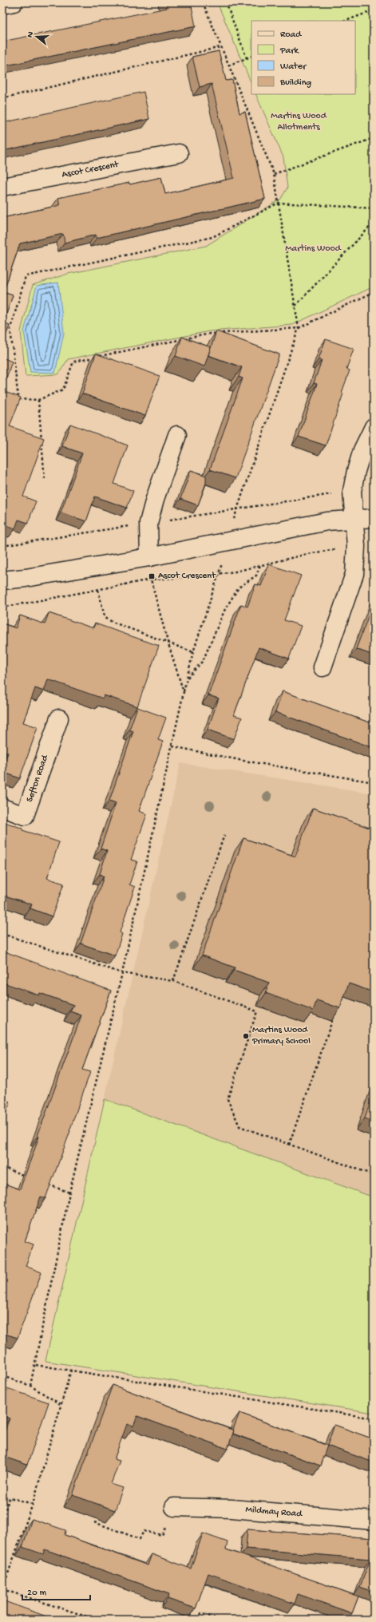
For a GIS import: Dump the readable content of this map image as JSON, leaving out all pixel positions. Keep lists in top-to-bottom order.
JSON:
{
  "streets": {
    "street": ["Ascot Crescent", "Sefton Road", "Mildmay Road"]
  },
  "parks": ["Martins Wood Allotments", "Martins Wood"],
  "places": {
    "transit": ["Ascot Crescent"],
    "other": ["Martins Wood Primary School"]
  },
  "legend": [
    "Road",
    "Park",
    "Water",
    "Building"
  ],
  "scale_bar": "20 m",
  "north": "left"
}
